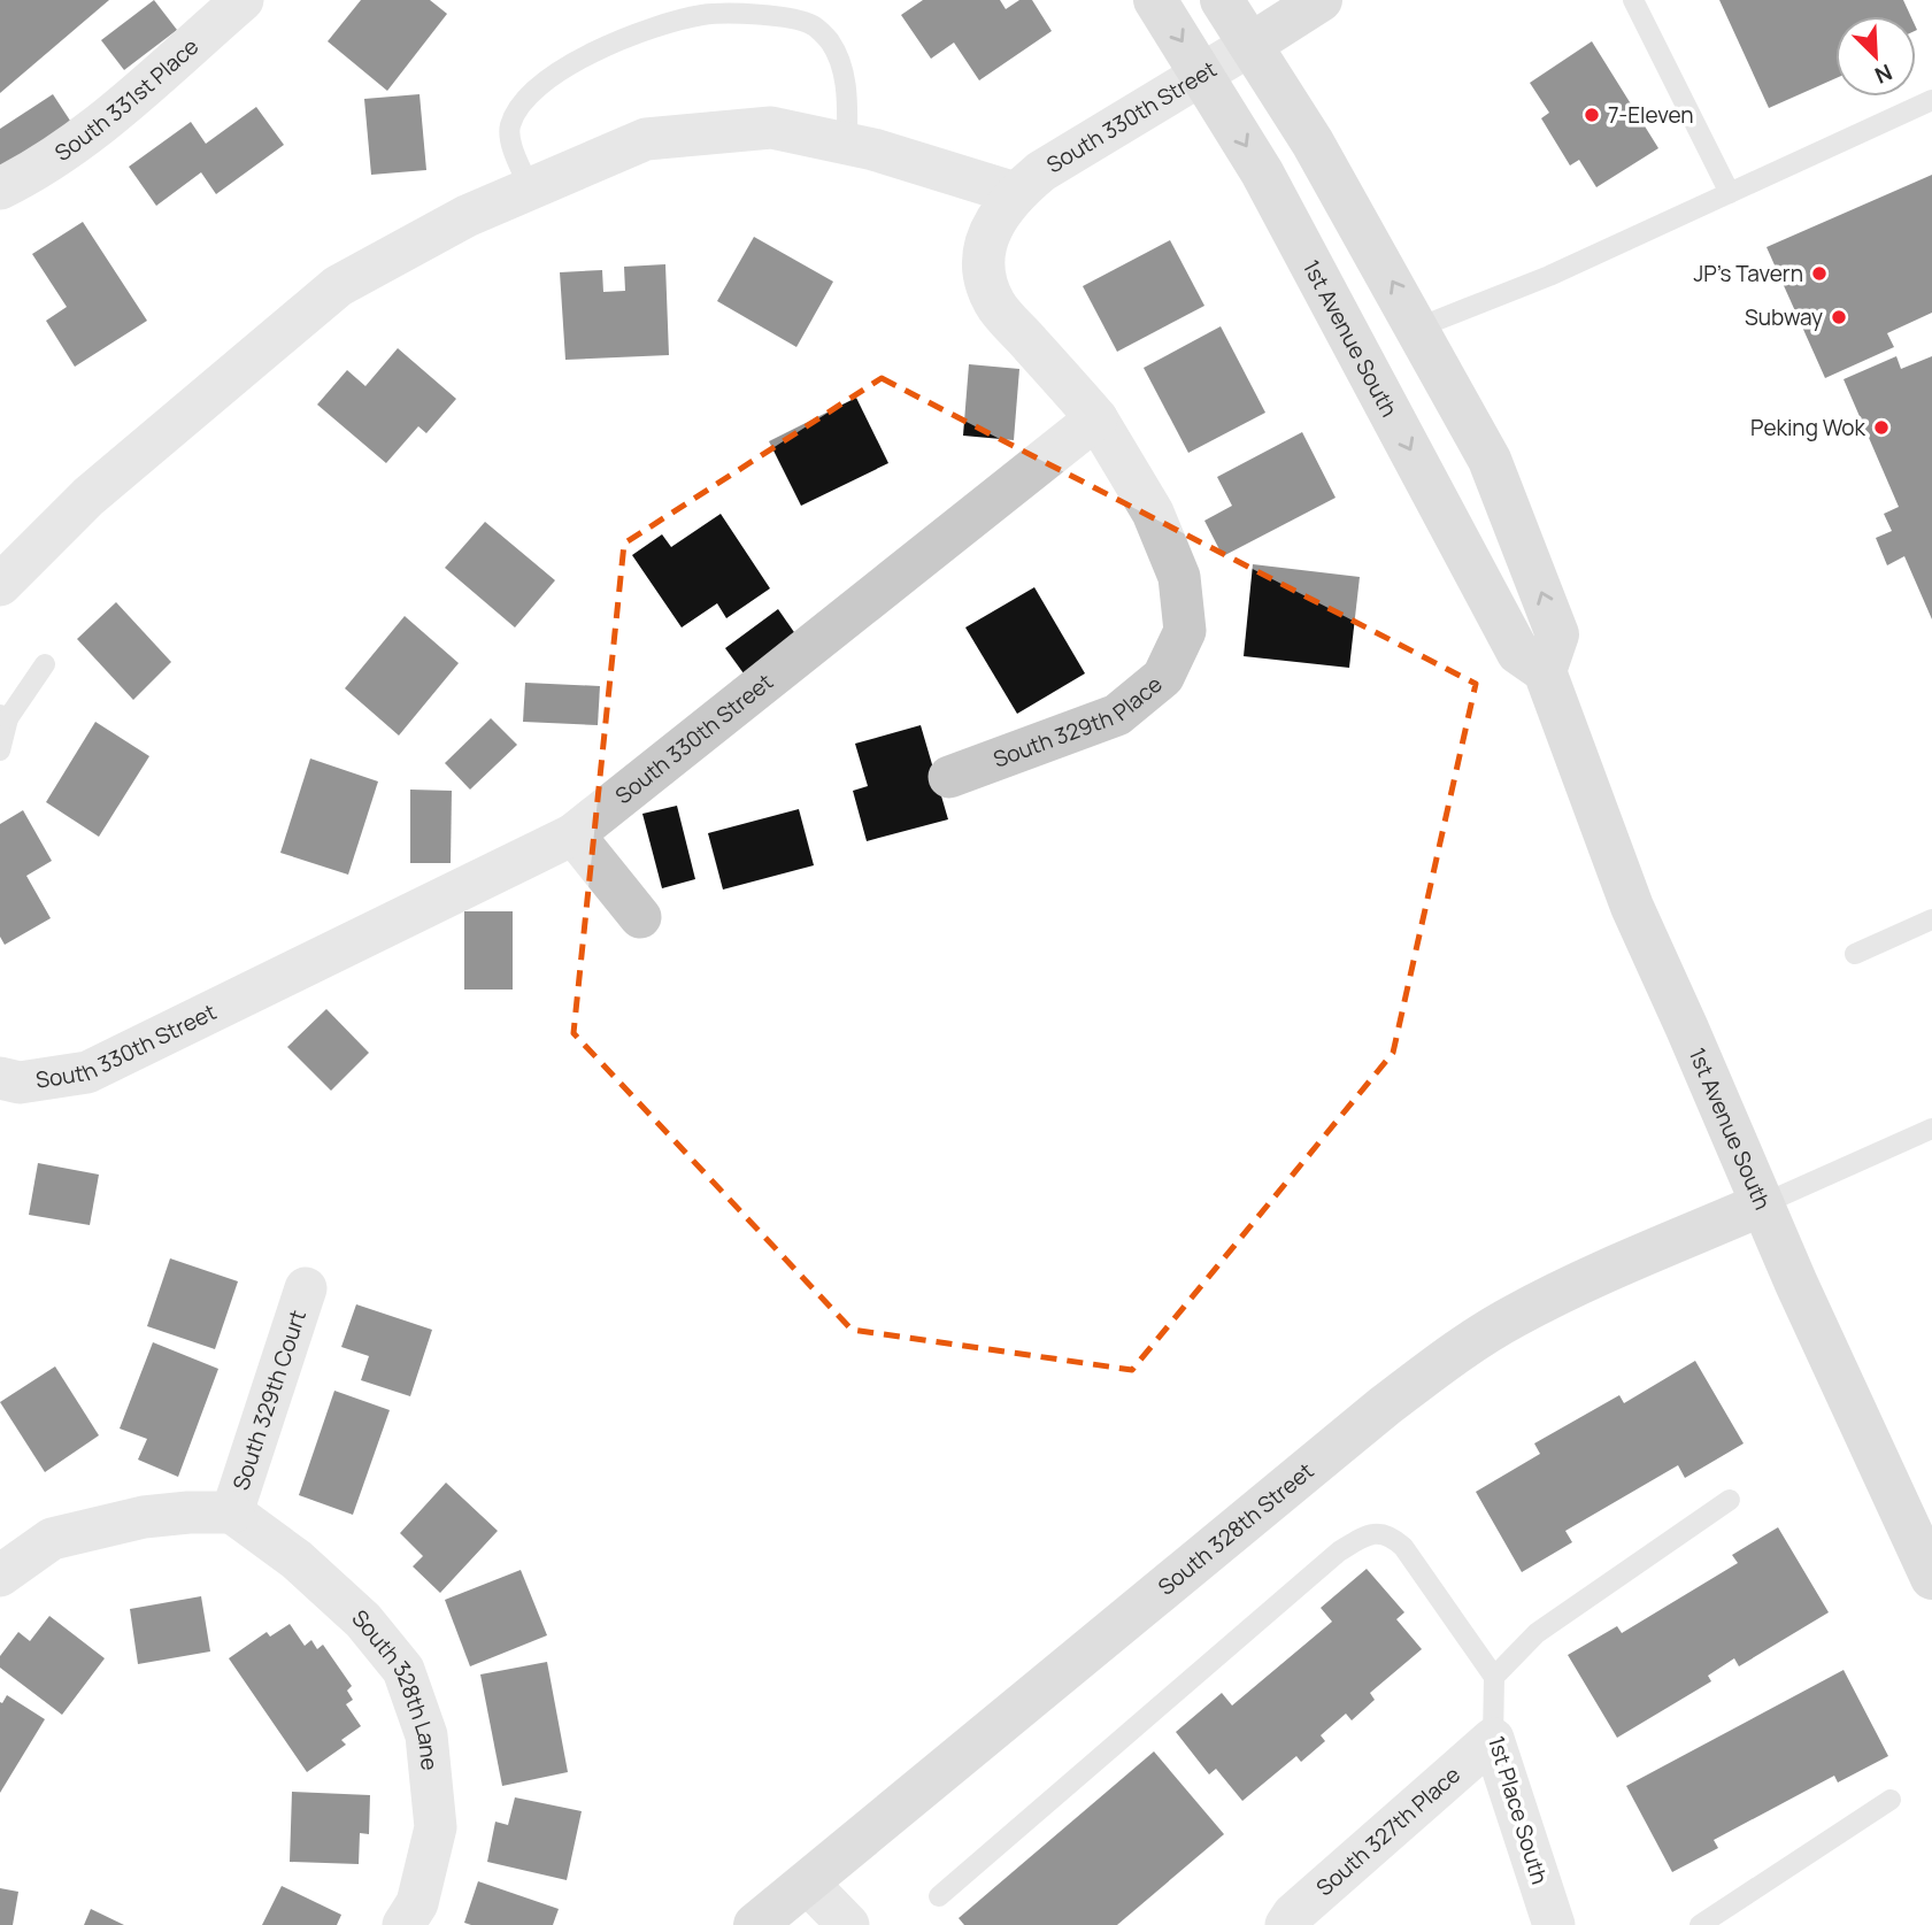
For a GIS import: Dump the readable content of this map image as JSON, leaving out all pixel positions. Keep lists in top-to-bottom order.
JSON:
{
  "streets": {
    "main road": ["1st Avenue South", "South 328th Street"],
    "street": [
      "South 331st Place",
      "South 330th Street",
      "South 329th Place",
      "South 329th Court",
      "South 328th Lane",
      "1st Place South",
      "South 327th Place"
    ]
  },
  "crossings": [
    ["South 330th Street", "1st Avenue South"],
    ["South 330th Street", "South 329th Place"],
    ["1st Avenue South", "South 328th Street"],
    ["South 329th Court", "South 328th Lane"],
    ["1st Place South", "South 327th Place"]
  ],
  "places": [
    "7-Eleven",
    "JP's Tavern",
    "Subway",
    "Peking Wok"
  ],
  "north": "bottom right"
}
